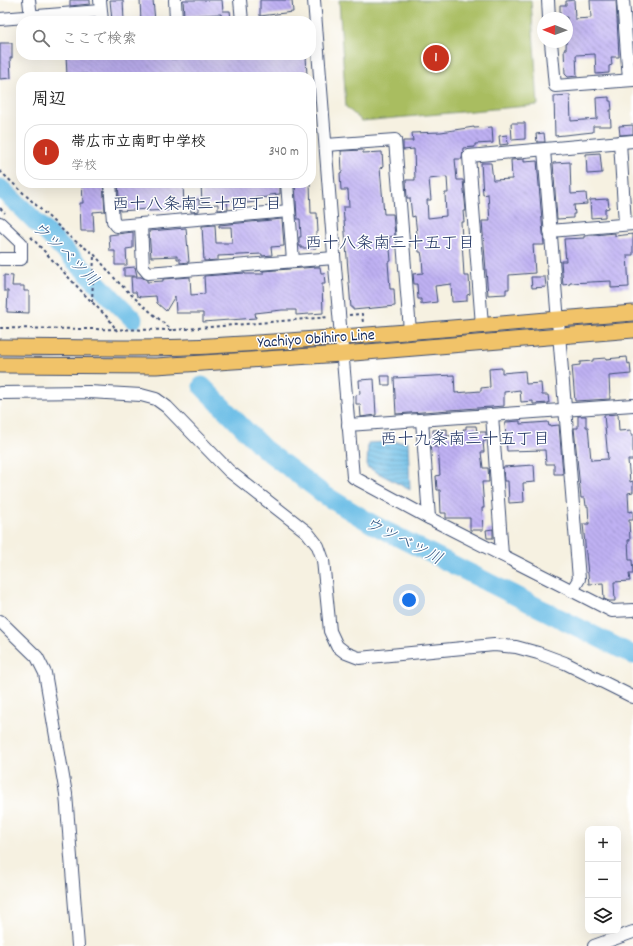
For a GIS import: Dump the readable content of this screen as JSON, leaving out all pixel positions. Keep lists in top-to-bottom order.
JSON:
{
  "streets": {
    "main road": ["Yachiyo Obihiro Line"]
  },
  "districts": ["西十八条南三十四丁目", "西十八条南三十五丁目", "西十九条南三十五丁目"],
  "water": ["ウツベツ川"],
  "north": "left",
  "page": {
    "search": "ここで検索",
    "pins": "1",
    "heading": "周辺",
    "list": [
      {
        "mark": "1",
        "name": "帯広市立南町中学校",
        "note": "学校",
        "value": "340 m"
      }
    ],
    "map_buttons": ["+", "−"]
  }
}
